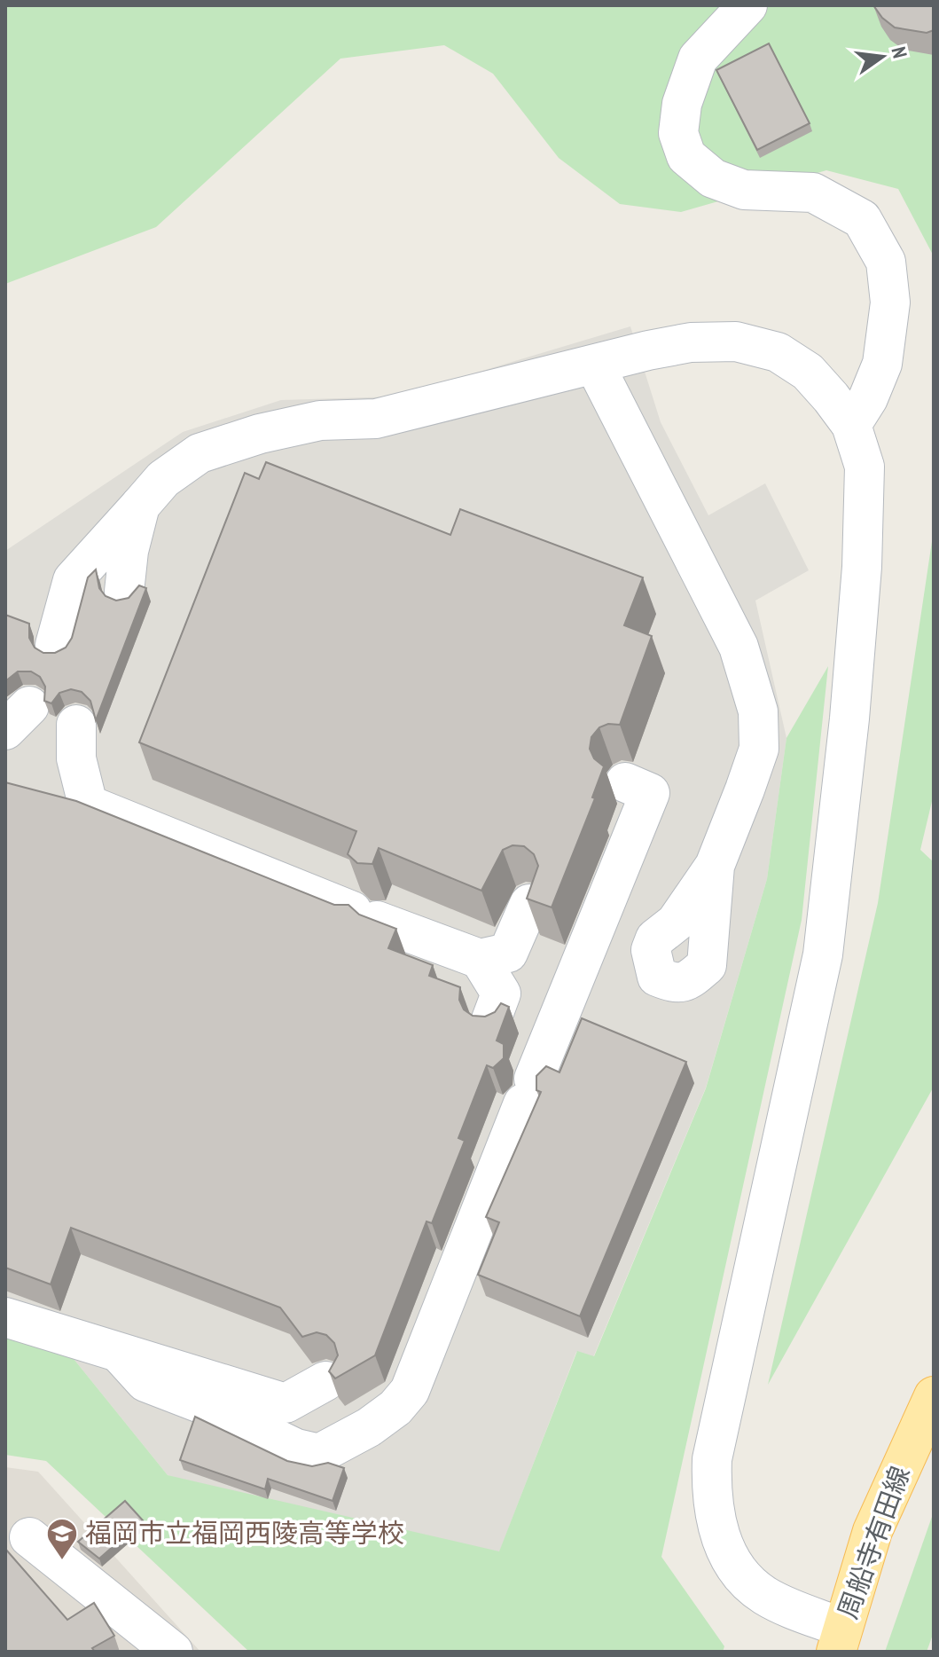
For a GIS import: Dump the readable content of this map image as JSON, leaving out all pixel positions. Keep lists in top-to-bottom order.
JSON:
{
  "streets": {
    "main road": ["周船寺有田線"]
  },
  "places": {
    "school or university": ["福岡市立福岡西陵高等学校"]
  },
  "north": "right"
}
